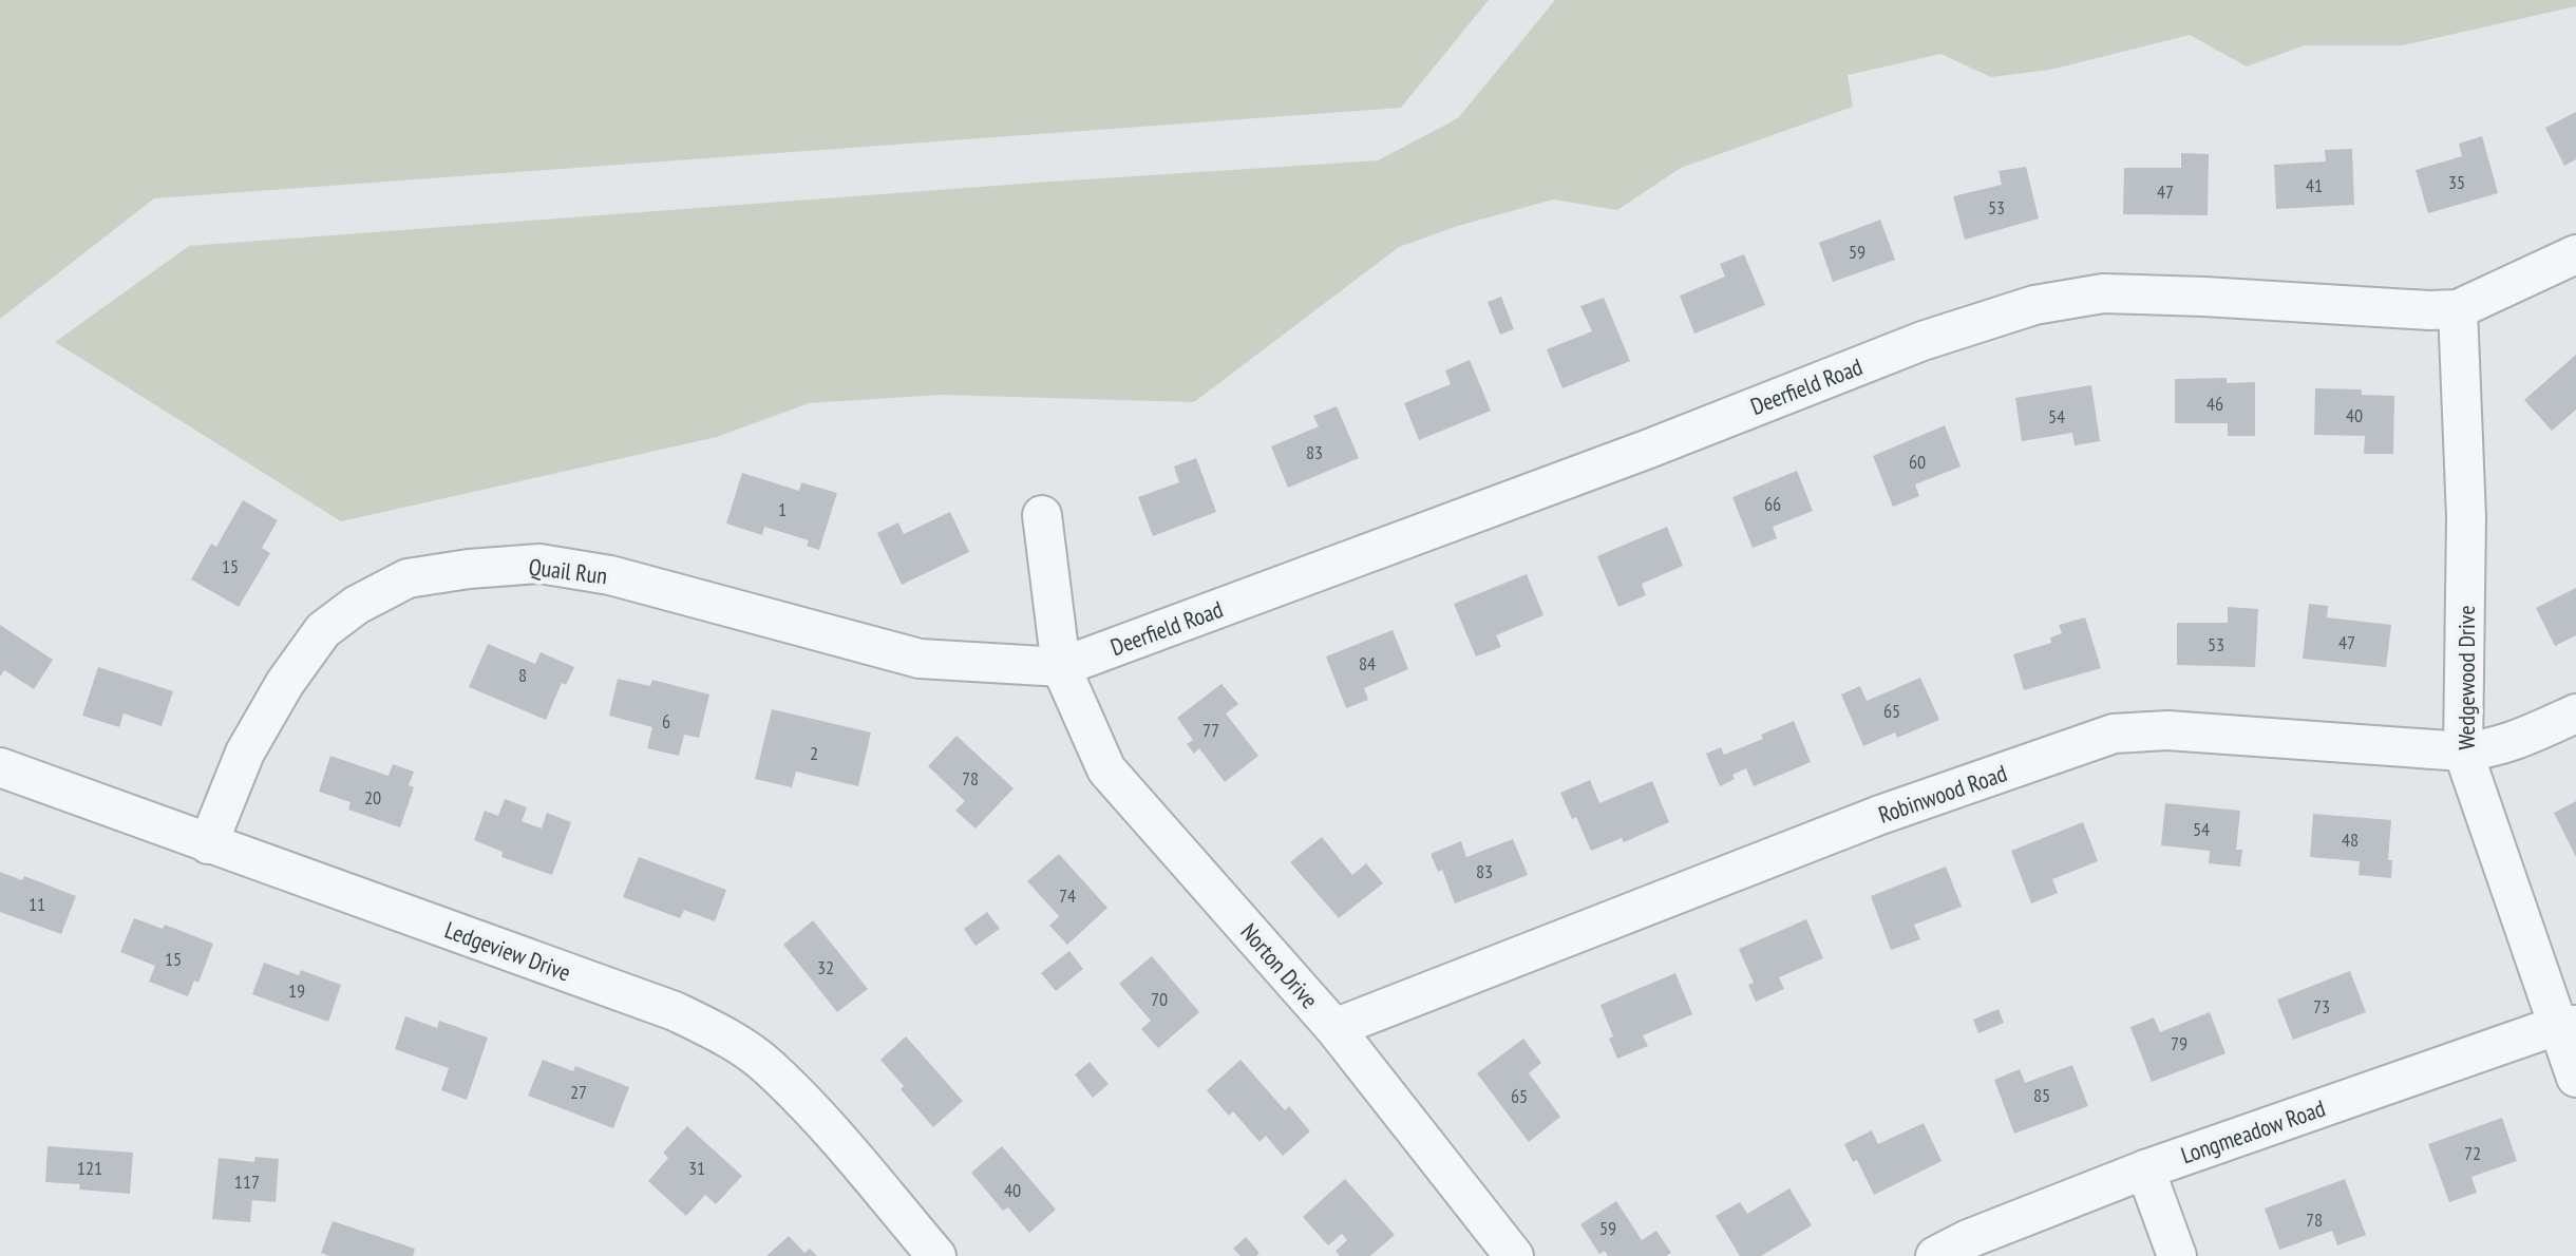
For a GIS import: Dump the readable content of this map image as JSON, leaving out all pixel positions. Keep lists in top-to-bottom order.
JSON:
{
  "streets": {
    "street": [
      "Deerfield Road",
      "Quail Run",
      "Wedgewood Drive",
      "Robinwood Road",
      "Ledgeview Drive",
      "Norton Drive",
      "Longmeadow Road"
    ]
  },
  "crossings": [
    ["Deerfield Road", "Quail Run"],
    ["Deerfield Road", "Wedgewood Drive"],
    ["Deerfield Road", "Norton Drive"],
    ["Quail Run", "Ledgeview Drive"],
    ["Quail Run", "Norton Drive"],
    ["Wedgewood Drive", "Robinwood Road"],
    ["Wedgewood Drive", "Longmeadow Road"],
    ["Robinwood Road", "Norton Drive"]
  ],
  "house_numbers": [
    "35",
    "41",
    "47",
    "53",
    "59",
    "46",
    "40",
    "54",
    "83",
    "60",
    "66",
    "1",
    "15",
    "47",
    "53",
    "84",
    "8",
    "65",
    "6",
    "77",
    "2",
    "78",
    "20",
    "54",
    "48",
    "83",
    "74",
    "11",
    "15",
    "32",
    "19",
    "70",
    "73",
    "79",
    "27",
    "85",
    "65",
    "72",
    "121",
    "31",
    "117",
    "40",
    "78",
    "59"
  ]
}
